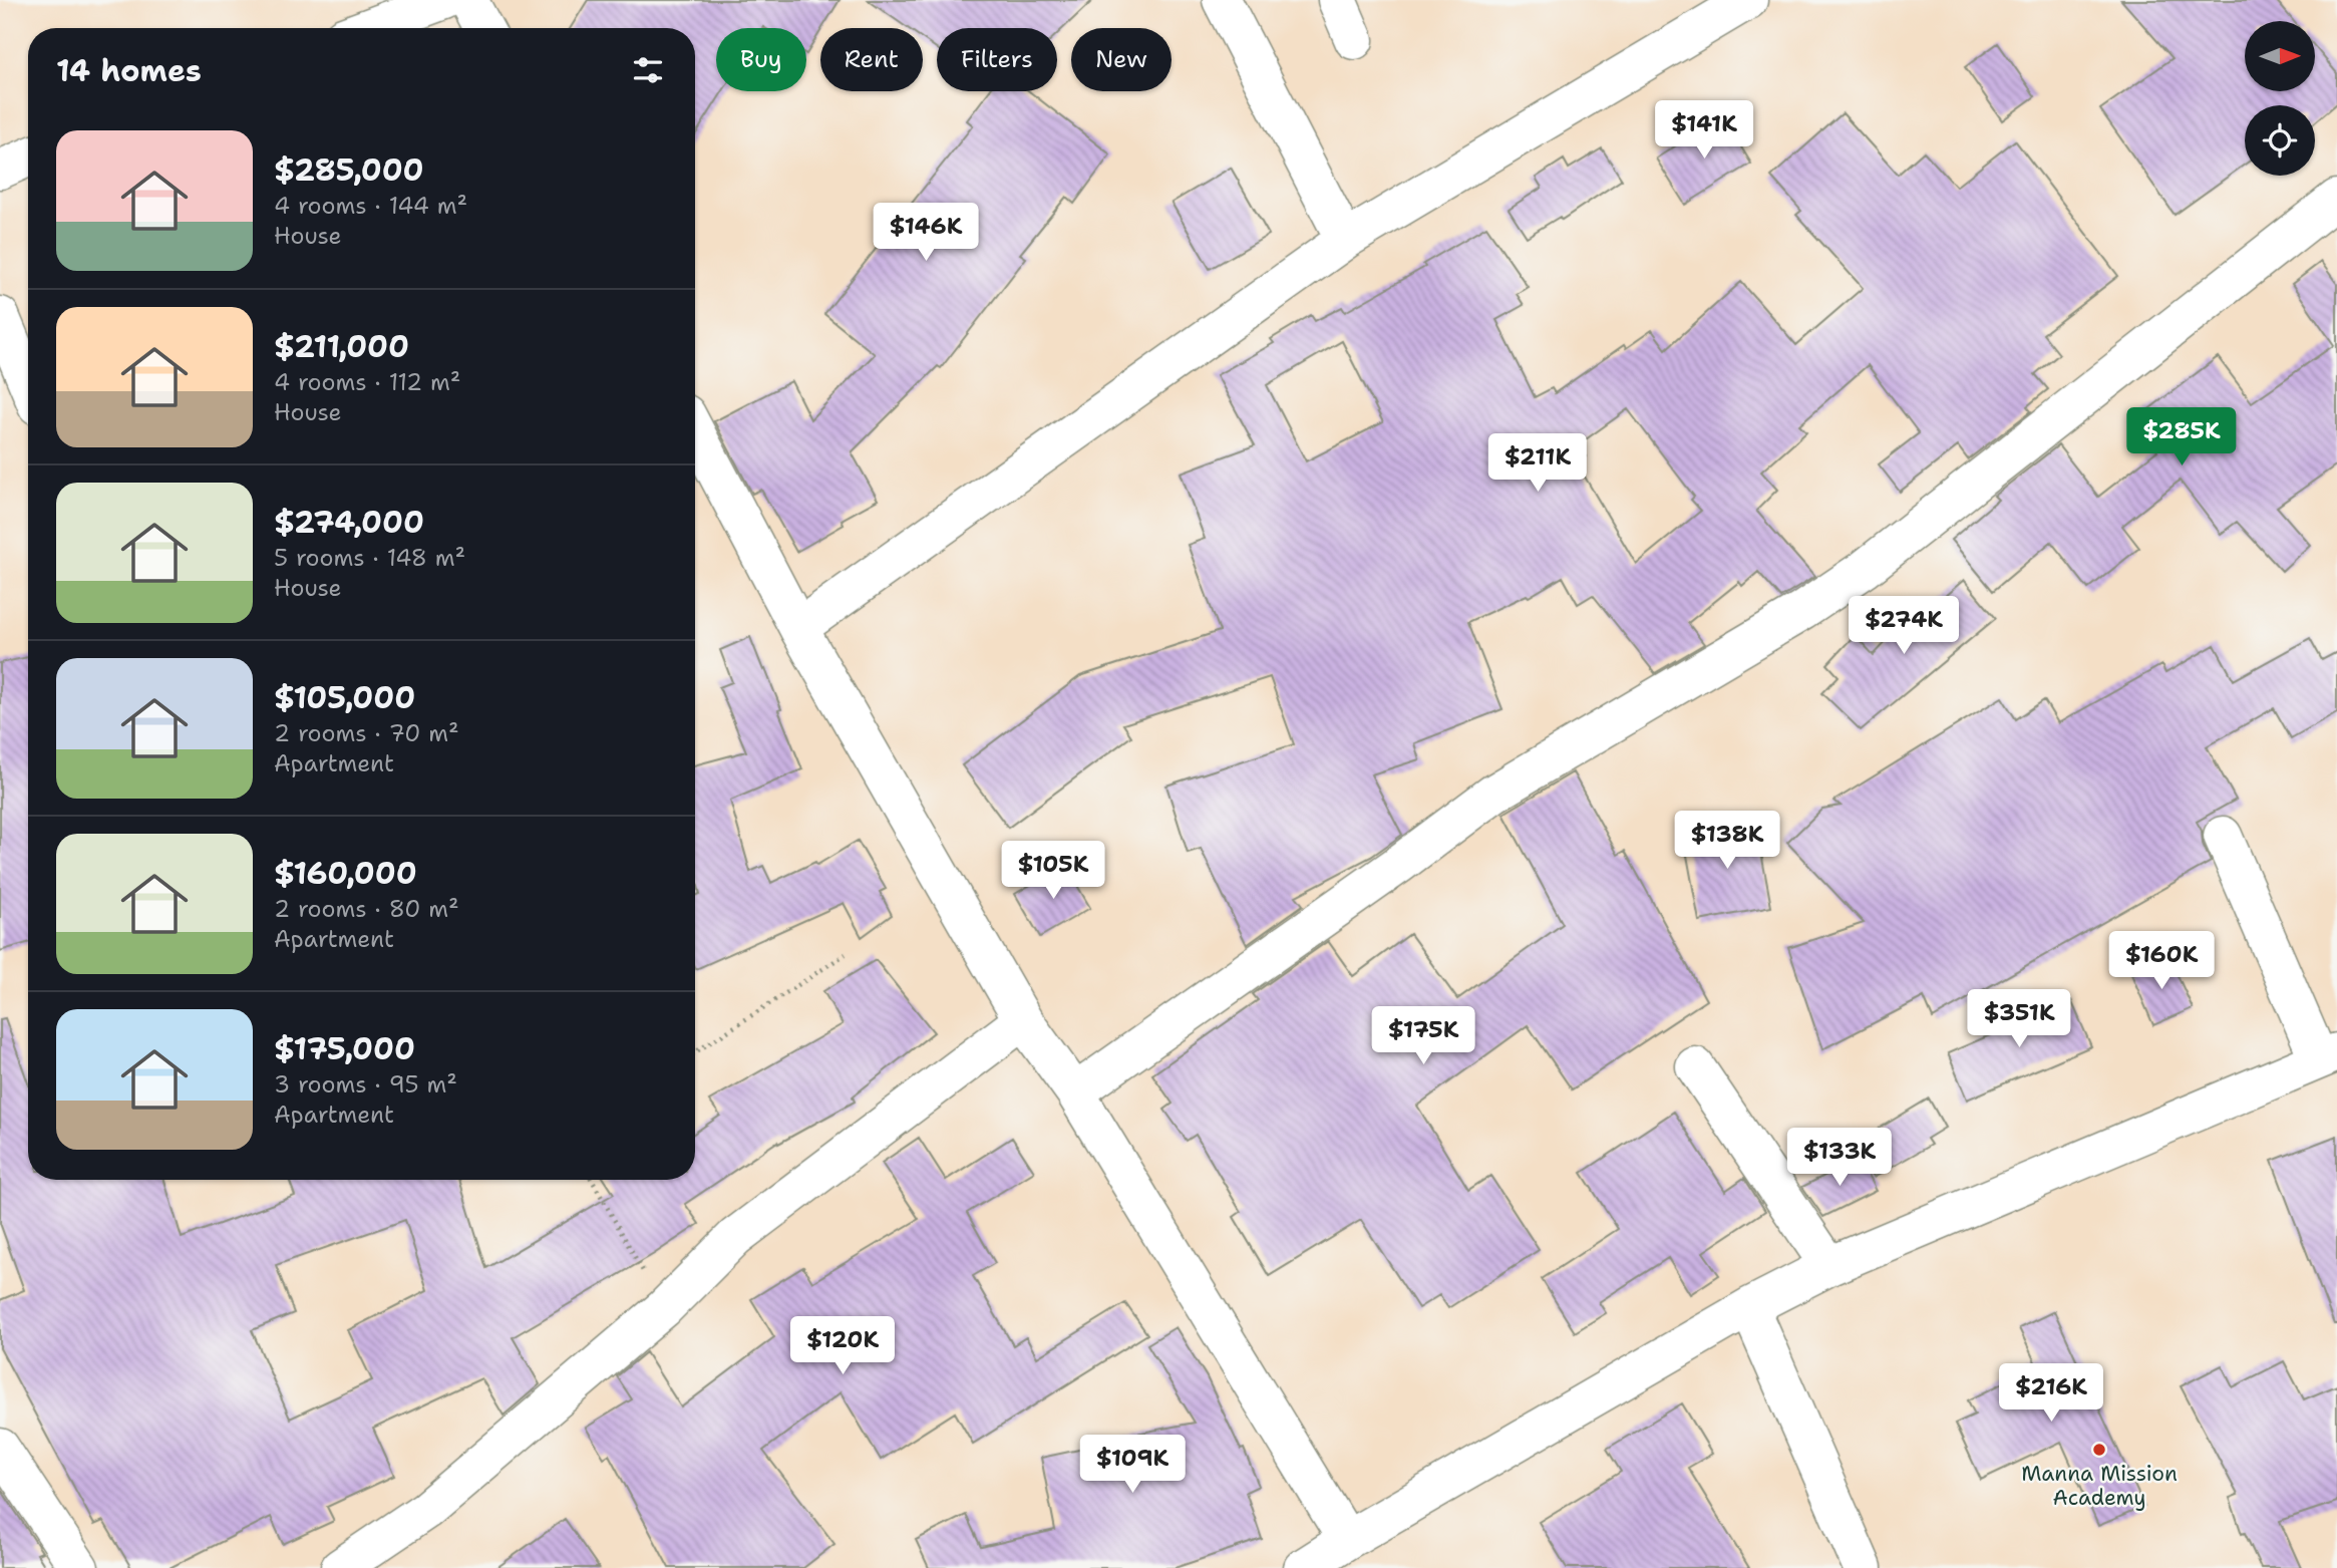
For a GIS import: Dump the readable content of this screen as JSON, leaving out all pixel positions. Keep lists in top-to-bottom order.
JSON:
{
  "places": ["Manna Mission Academy"],
  "north": "right",
  "page": {
    "chip": [
      "Buy",
      "Rent",
      "Filters",
      "New"
    ],
    "heading": "14 homes",
    "price": [
      "$141K",
      "$146K",
      "$285K",
      "$211K",
      "$274K",
      "$138K",
      "$105K",
      "$160K",
      "$351K",
      "$175K",
      "$133K",
      "$120K",
      "$216K",
      "$109K"
    ],
    "list": [
      {
        "name": "$285,000",
        "note": "4 rooms · 144 m² · House"
      },
      {
        "name": "$211,000",
        "note": "4 rooms · 112 m² · House"
      },
      {
        "name": "$274,000",
        "note": "5 rooms · 148 m² · House"
      },
      {
        "name": "$105,000",
        "note": "2 rooms · 70 m² · Apartment"
      },
      {
        "name": "$160,000",
        "note": "2 rooms · 80 m² · Apartment"
      },
      {
        "name": "$175,000",
        "note": "3 rooms · 95 m² · Apartment"
      }
    ]
  }
}
